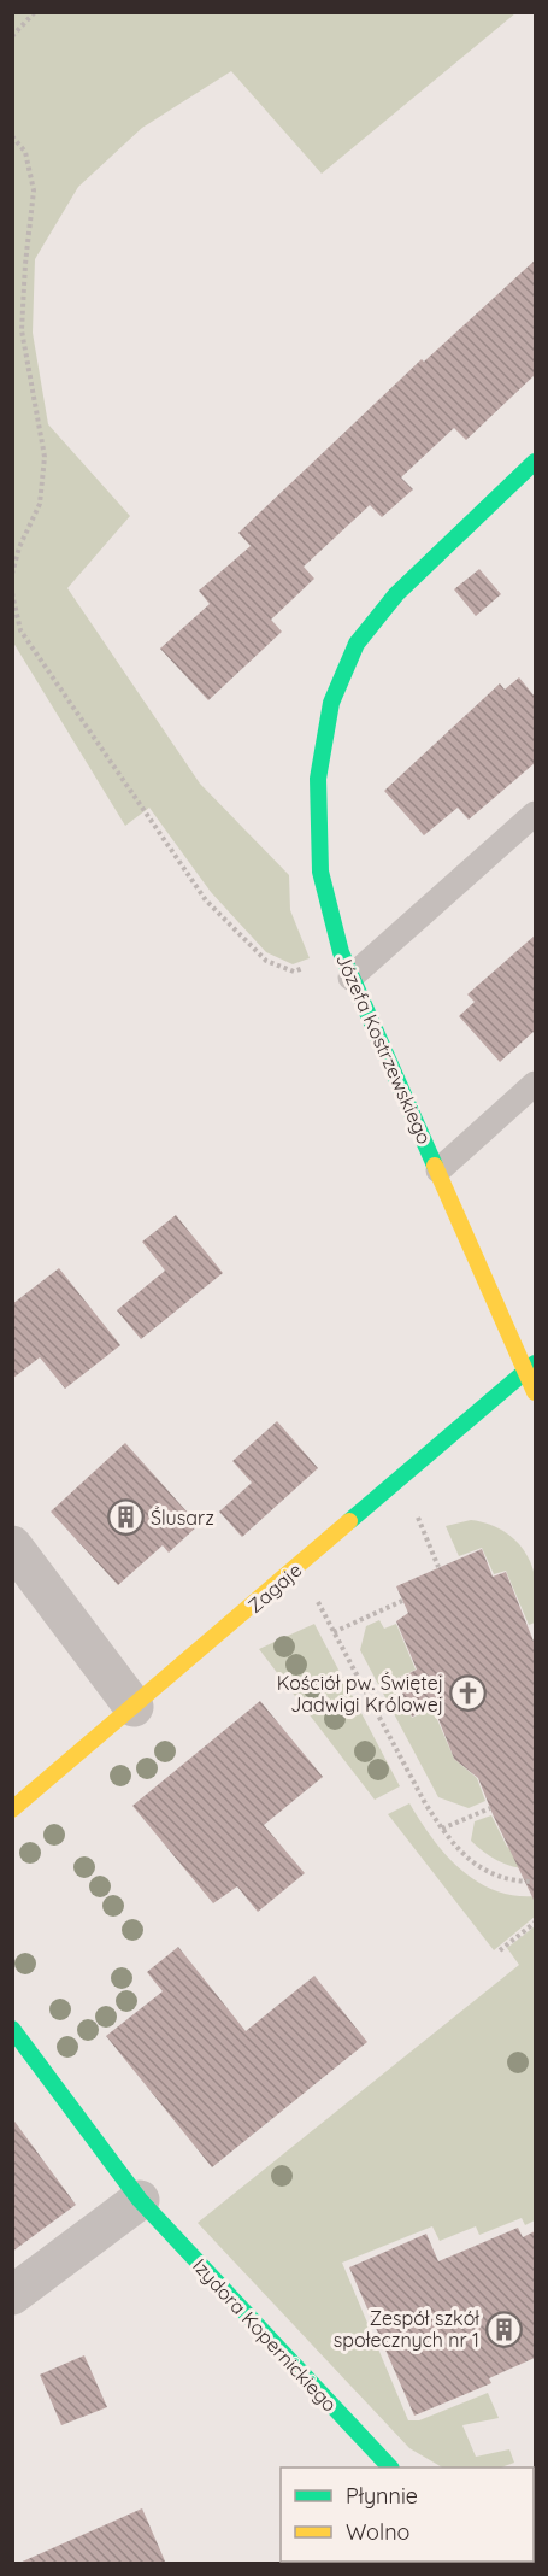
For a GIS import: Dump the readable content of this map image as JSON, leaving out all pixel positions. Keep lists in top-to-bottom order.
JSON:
{
  "streets": {
    "street": ["Józefa Kostrzewskiego", "Zagaje", "Izydora Kopernickiego"]
  },
  "crossings": [
    ["Józefa Kostrzewskiego", "Zagaje"]
  ],
  "places": {
    "building": ["Ślusarz", "Zespół szkół społecznych nr 1"],
    "church": ["Kościół pw. Świętej Jadwigi Królowej"]
  },
  "legend": ["Płynnie", "Wolno"]
}
